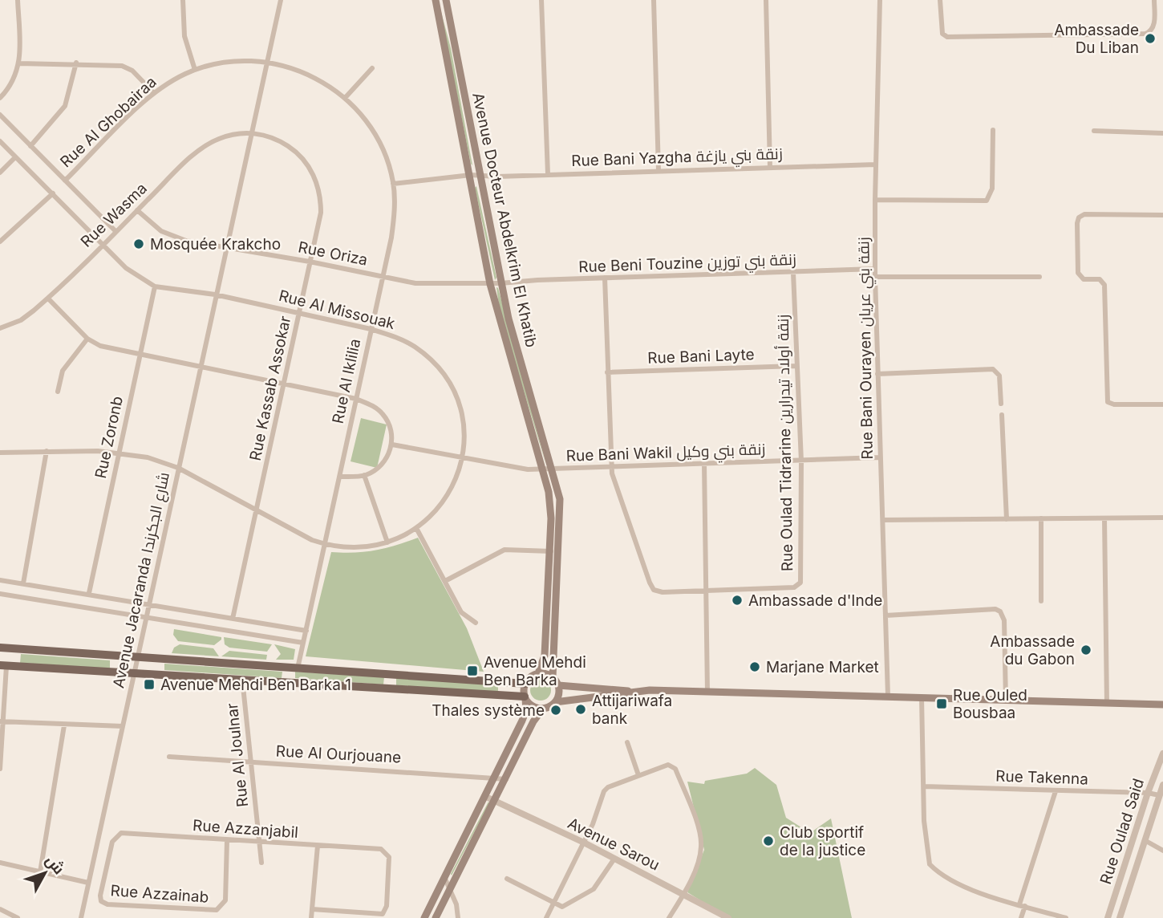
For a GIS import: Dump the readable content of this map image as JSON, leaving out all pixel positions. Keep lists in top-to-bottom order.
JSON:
{
  "streets": {
    "main road": ["Avenue Docteur Abdelkrim El Khatib"],
    "street": [
      "Rue Al Ghobairaa",
      "Rue Bani Yazgha زنقة بني يازغة",
      "Rue Wasma",
      "Rue Oriza",
      "Rue Beni Touzine زنقة بني توزين",
      "Rue Al Missouak",
      "Rue Bani Ourayen زنقة بني عريان",
      "Rue Bani Layte",
      "Rue Al Iklilia",
      "Rue Kassab Assokar",
      "Rue Zoronb",
      "Rue Oulad Tidrarine زنقة أولاد تيدرارين",
      "Rue Bani Wakil زنقة بني وكيل",
      "Avenue Jacaranda شارع الجكرندا",
      "Rue Al Ourjouane",
      "Rue Al Joulnar",
      "Rue Takenna",
      "Rue Azzanjabil",
      "Rue Oulad Said",
      "Avenue Sarou",
      "Rue Azzainab"
    ]
  },
  "crossings": [
    ["Rue Al Ghobairaa", "Rue Al Iklilia"],
    ["Rue Al Ghobairaa", "Avenue Jacaranda شارع الجكرندا"],
    ["Rue Bani Yazgha زنقة بني يازغة", "Avenue Docteur Abdelkrim El Khatib"],
    ["Rue Bani Yazgha زنقة بني يازغة", "Rue Bani Ourayen زنقة بني عريان"],
    ["Rue Bani Yazgha زنقة بني يازغة", "Rue Al Iklilia"],
    ["Rue Wasma", "Rue Oriza"],
    ["Rue Wasma", "Rue Kassab Assokar"],
    ["Rue Wasma", "Avenue Jacaranda شارع الجكرندا"],
    ["Avenue Docteur Abdelkrim El Khatib", "Rue Oriza"],
    ["Avenue Docteur Abdelkrim El Khatib", "Rue Beni Touzine زنقة بني توزين"],
    ["Avenue Docteur Abdelkrim El Khatib", "Rue Bani Wakil زنقة بني وكيل"],
    ["Rue Oriza", "Rue Beni Touzine زنقة بني توزين"],
    ["Rue Oriza", "Rue Al Iklilia"],
    ["Rue Oriza", "Rue Kassab Assokar"],
    ["Rue Oriza", "Avenue Jacaranda شارع الجكرندا"],
    ["Rue Beni Touzine زنقة بني توزين", "Rue Bani Ourayen زنقة بني عريان"],
    ["Rue Beni Touzine زنقة بني توزين", "Rue Oulad Tidrarine زنقة أولاد تيدرارين"],
    ["Rue Al Missouak", "Rue Al Iklilia"],
    ["Rue Al Missouak", "Rue Kassab Assokar"],
    ["Rue Al Missouak", "Rue Zoronb"],
    ["Rue Al Missouak", "Rue Bani Wakil زنقة بني وكيل"],
    ["Rue Al Missouak", "Avenue Jacaranda شارع الجكرندا"],
    ["Rue Bani Ourayen زنقة بني عريان", "Rue Bani Wakil زنقة بني وكيل"],
    ["Rue Bani Layte", "Rue Oulad Tidrarine زنقة أولاد تيدرارين"],
    ["Rue Al Iklilia", "Avenue Jacaranda شارع الجكرندا"],
    ["Rue Kassab Assokar", "Avenue Jacaranda شارع الجكرندا"],
    ["Rue Oulad Tidrarine زنقة أولاد تيدرارين", "Rue Bani Wakil زنقة بني وكيل"],
    ["Rue Al Ourjouane", "Rue Al Joulnar"],
    ["Rue Al Joulnar", "Rue Azzanjabil"],
    ["Rue Takenna", "Rue Oulad Said"],
    ["Rue Azzanjabil", "Rue Azzainab"]
  ],
  "places": {
    "other": [
      "Ambassade Du Liban",
      "Mosquée Krakcho",
      "Ambassade d'Inde",
      "Ambassade du Gabon",
      "Marjane Market",
      "Attijariwafa bank",
      "Thales système",
      "Club sportif de la justice"
    ],
    "transit": ["Avenue Mehdi Ben Barka", "Avenue Mehdi Ben Barka 1", "Rue Ouled Bousbaa"]
  },
  "north": "top right"
}
